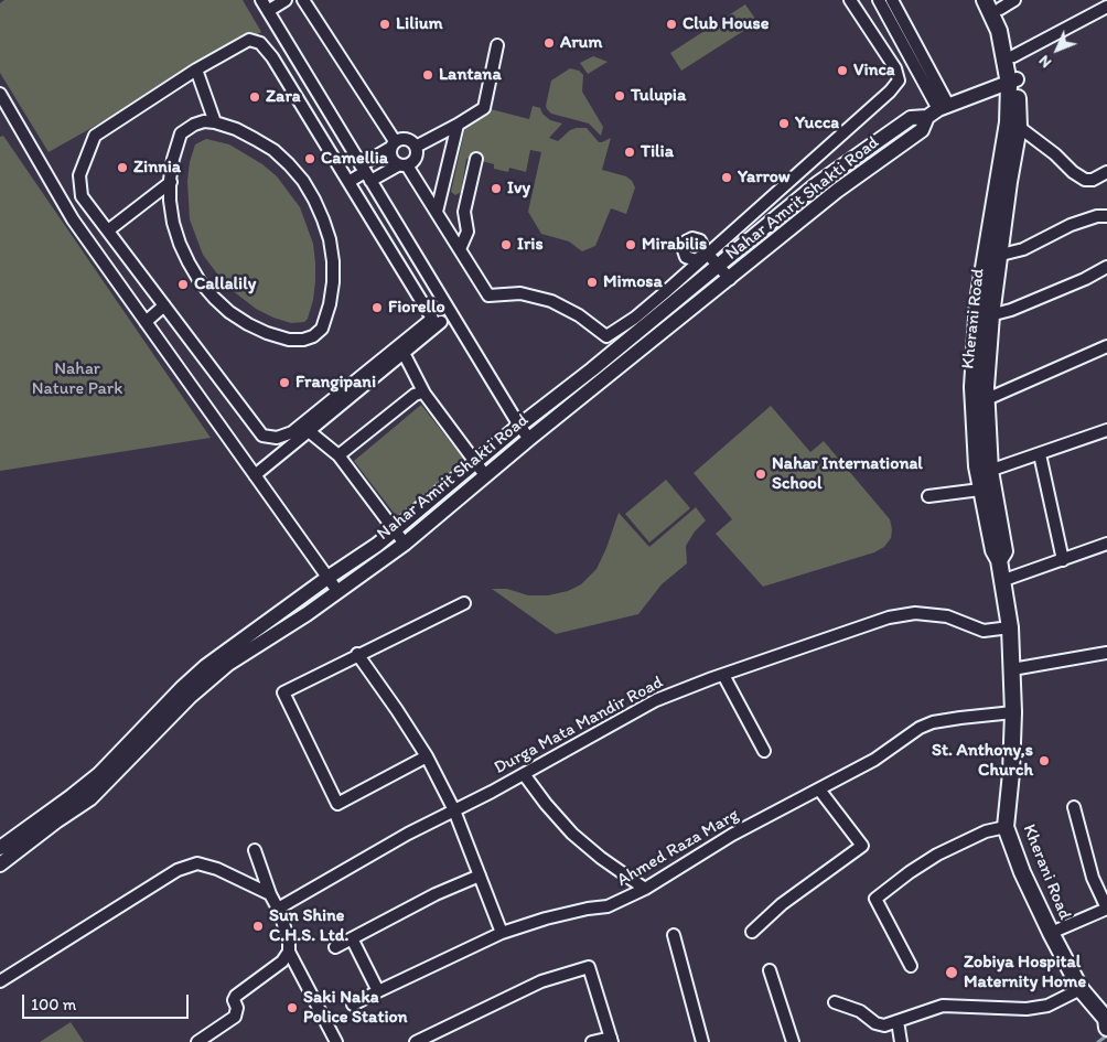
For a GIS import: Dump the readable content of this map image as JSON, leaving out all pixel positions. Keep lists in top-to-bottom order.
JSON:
{
  "streets": {
    "main road": ["Kherani Road"],
    "street": ["Nahar Amrit Shakti Road", "Durga Mata Mandir Road", "Ahmed Raza Marg"]
  },
  "crossings": [
    ["Nahar Amrit Shakti Road", "Kherani Road"],
    ["Kherani Road", "Durga Mata Mandir Road"],
    ["Kherani Road", "Ahmed Raza Marg"]
  ],
  "parks": ["Nahar Nature Park"],
  "places": [
    "Lilium",
    "Club House",
    "Arum",
    "Vinca",
    "Lantana",
    "Tulupia",
    "Zara",
    "Yucca",
    "Tilia",
    "Camellia",
    "Zinnia",
    "Yarrow",
    "Ivy",
    "Iris",
    "Mirabilis",
    "Mimosa",
    "Callalily",
    "Fiorello",
    "Frangipani",
    "Nahar International School",
    "St. Anthony,s Church",
    "Sun Shine C.H.S. Ltd.",
    "Zobiya Hospital Maternity Home",
    "Saki Naka Police Station"
  ],
  "scale_bar": "100 m",
  "north": "bottom left"
}
